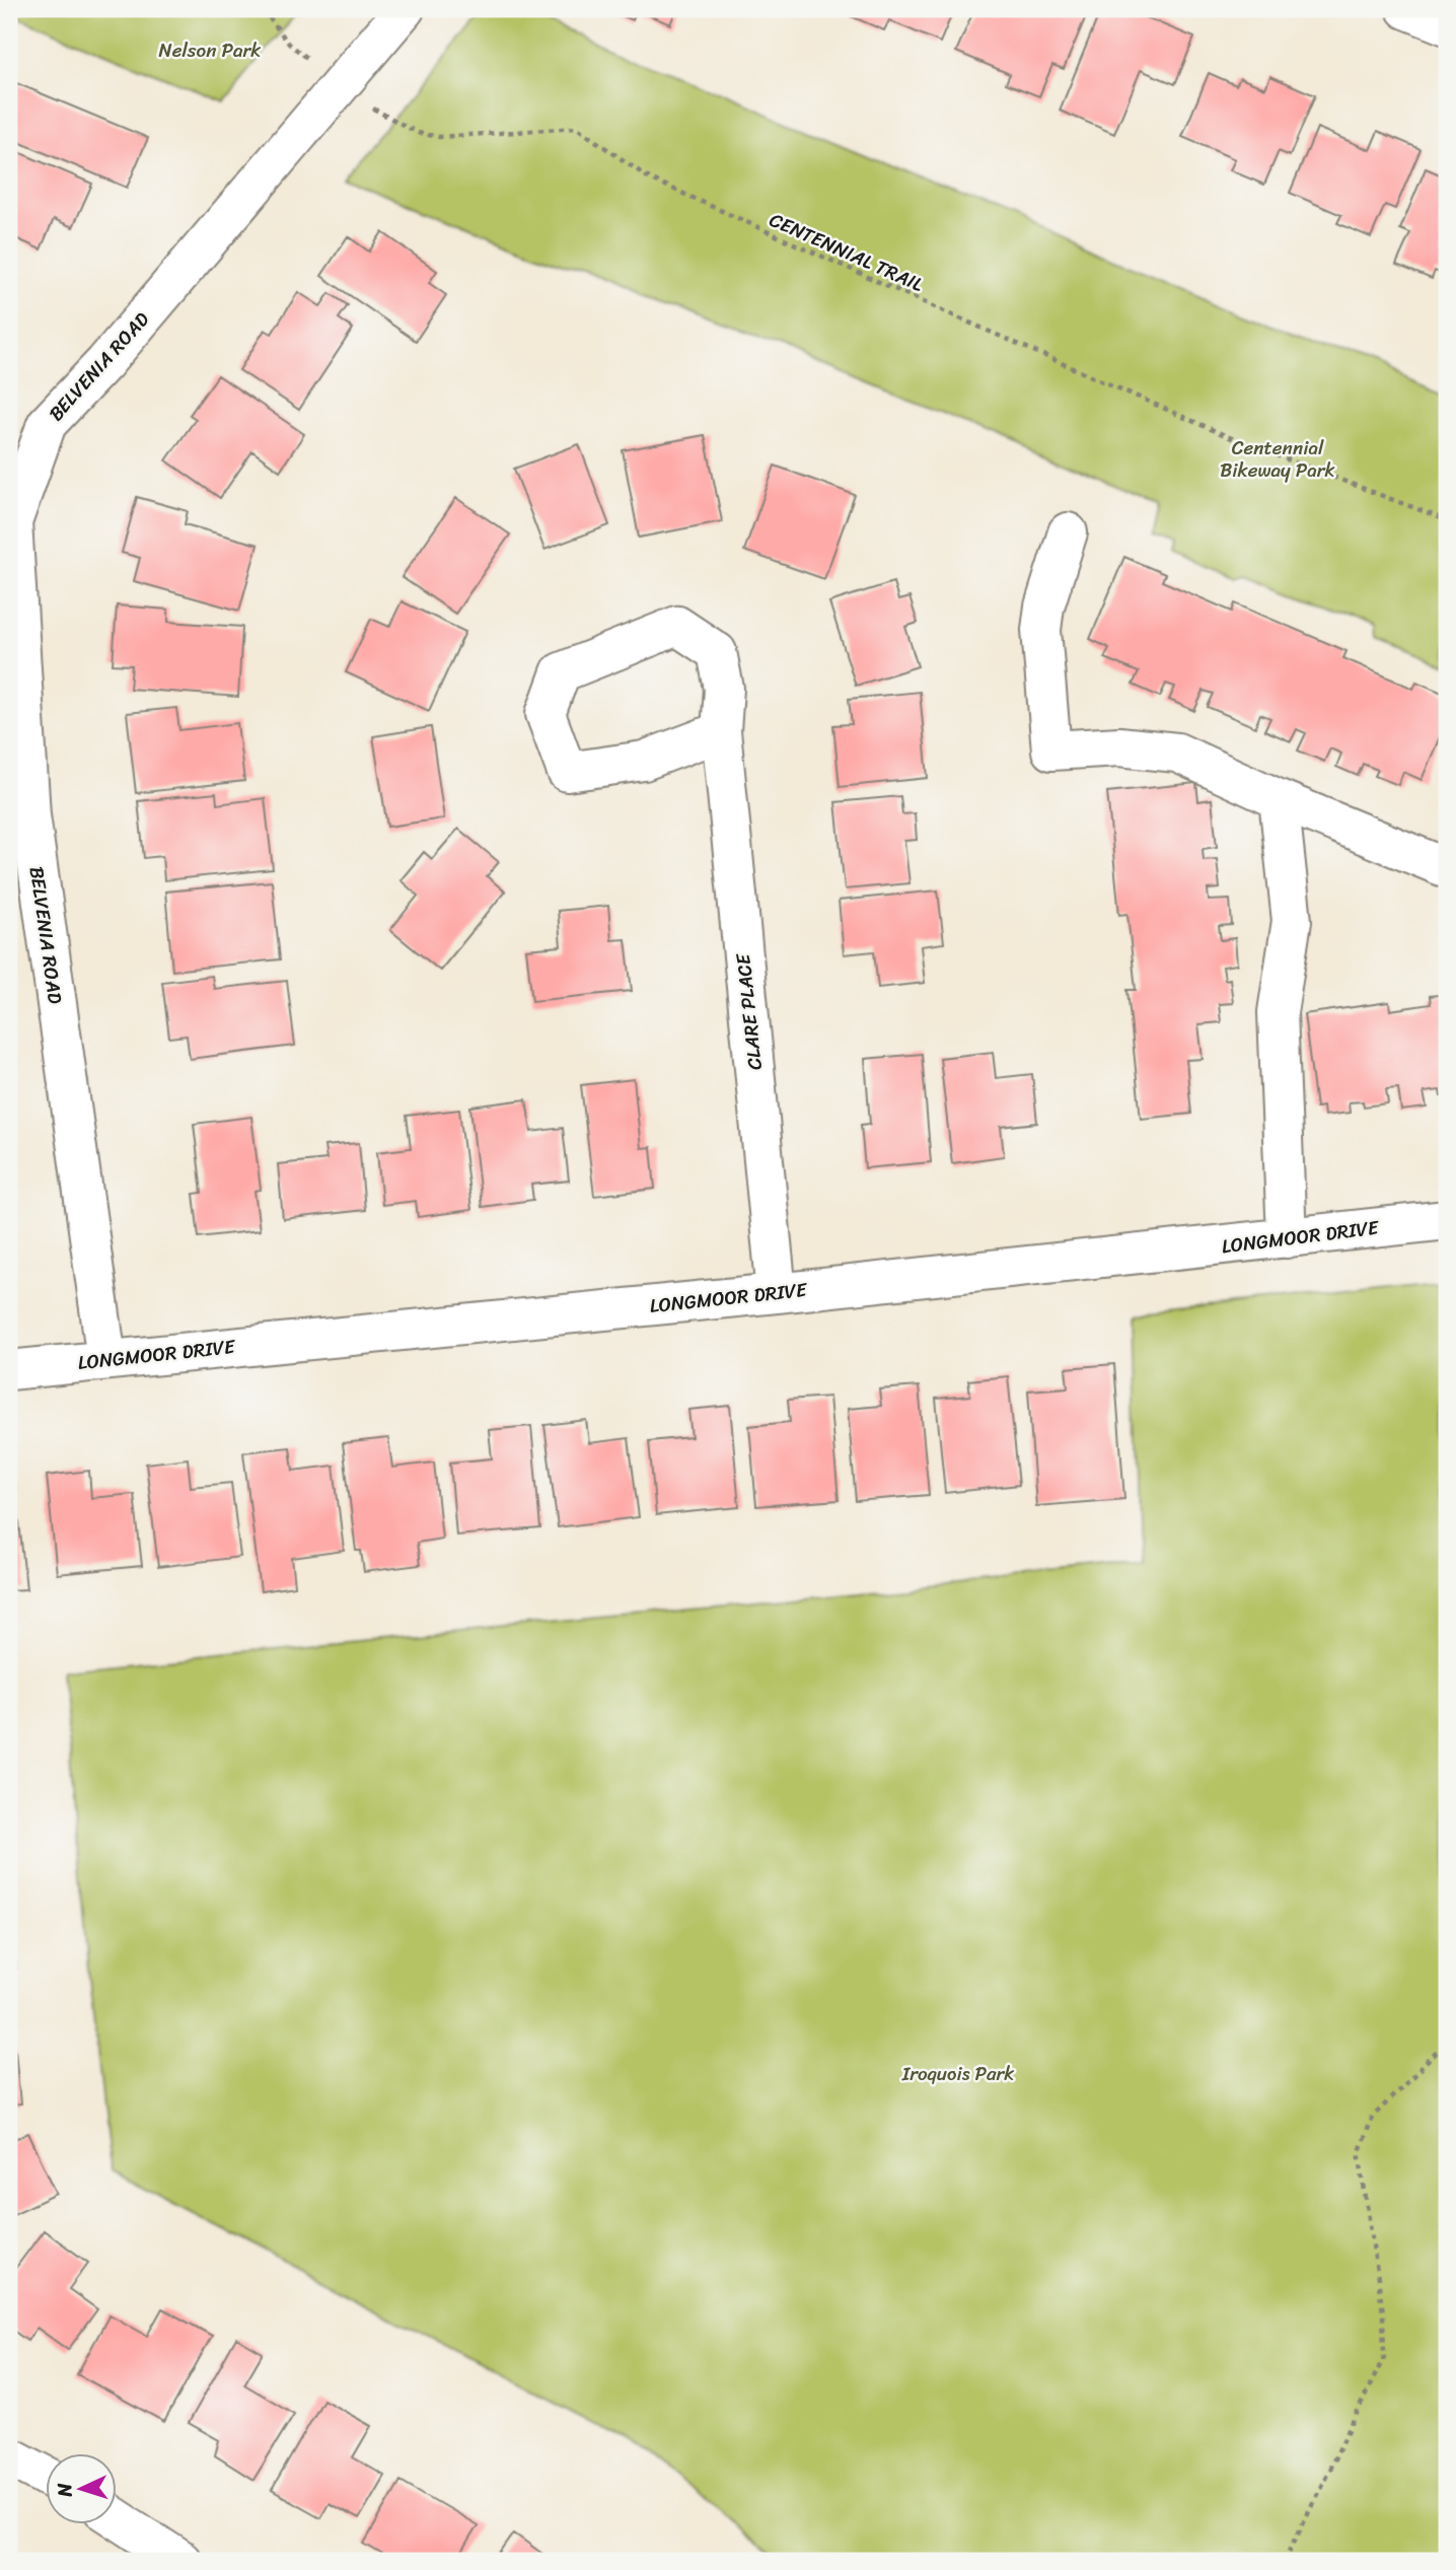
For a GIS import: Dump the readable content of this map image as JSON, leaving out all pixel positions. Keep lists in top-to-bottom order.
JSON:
{
  "streets": {
    "street": ["BELVENIA ROAD", "CLARE PLACE", "LONGMOOR DRIVE"],
    "path": ["CENTENNIAL TRAIL"]
  },
  "crossings": [
    ["CENTENNIAL TRAIL", "BELVENIA ROAD"],
    ["BELVENIA ROAD", "LONGMOOR DRIVE"],
    ["CLARE PLACE", "LONGMOOR DRIVE"]
  ],
  "parks": ["Nelson Park", "Centennial Bikeway Park", "Iroquois Park"],
  "north": "left"
}
